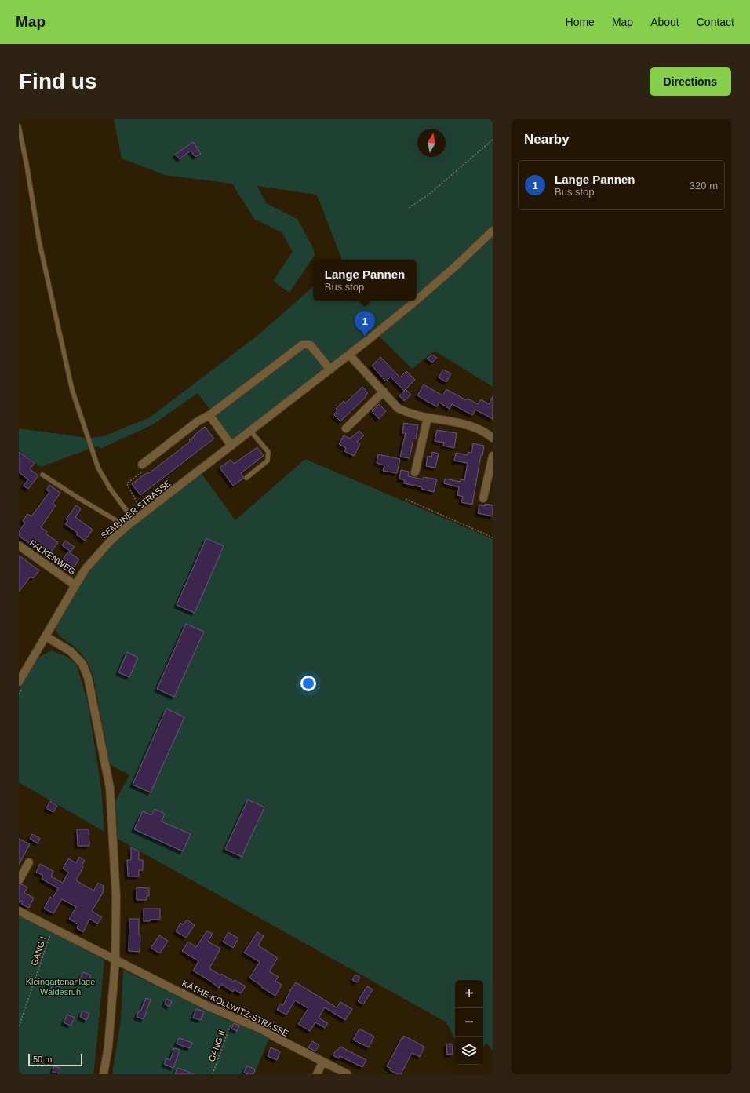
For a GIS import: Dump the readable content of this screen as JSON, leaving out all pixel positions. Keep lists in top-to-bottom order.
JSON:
{
  "streets": {
    "street": ["SEMLINER STRASSE", "FALKENWEG", "KÄTHE-KOLLWITZ-STRASSE"],
    "path": ["GANG I", "GANG II"]
  },
  "crossings": [
    ["SEMLINER STRASSE", "FALKENWEG"]
  ],
  "parks": ["Kleingartenanlage Waldesruh"],
  "scale_bar": "50 m",
  "north": "top",
  "page": {
    "header": "Map",
    "nav": [
      "Home",
      "Map",
      "About",
      "Contact"
    ],
    "buttons": "Directions",
    "title": "Find us",
    "heading": "Nearby",
    "list": [
      {
        "mark": "1",
        "name": "Lange Pannen",
        "note": "Bus stop",
        "value": "320 m"
      }
    ],
    "popup": ["Lange Pannen", "Bus stop"],
    "pins": "1",
    "map_buttons": ["+", "−"],
    "scale": "50 m"
  }
}
